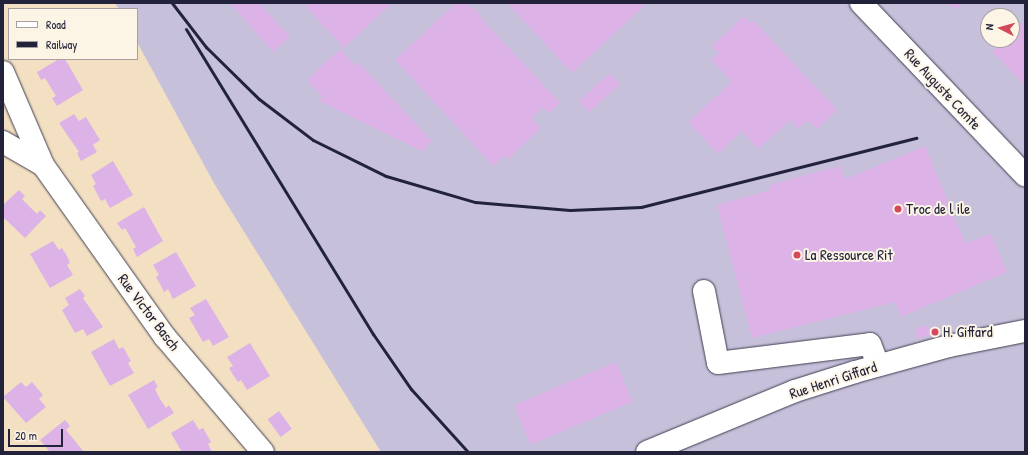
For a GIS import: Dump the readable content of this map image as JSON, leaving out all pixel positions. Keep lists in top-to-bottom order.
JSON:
{
  "streets": {
    "street": ["Rue Auguste Comte", "Rue Victor Basch", "Rue Henri Giffard"]
  },
  "places": ["Troc de l ile", "La Ressource Rit", "H. Giffard"],
  "legend": ["Road", "Railway"],
  "scale_bar": "20 m",
  "north": "left"
}
